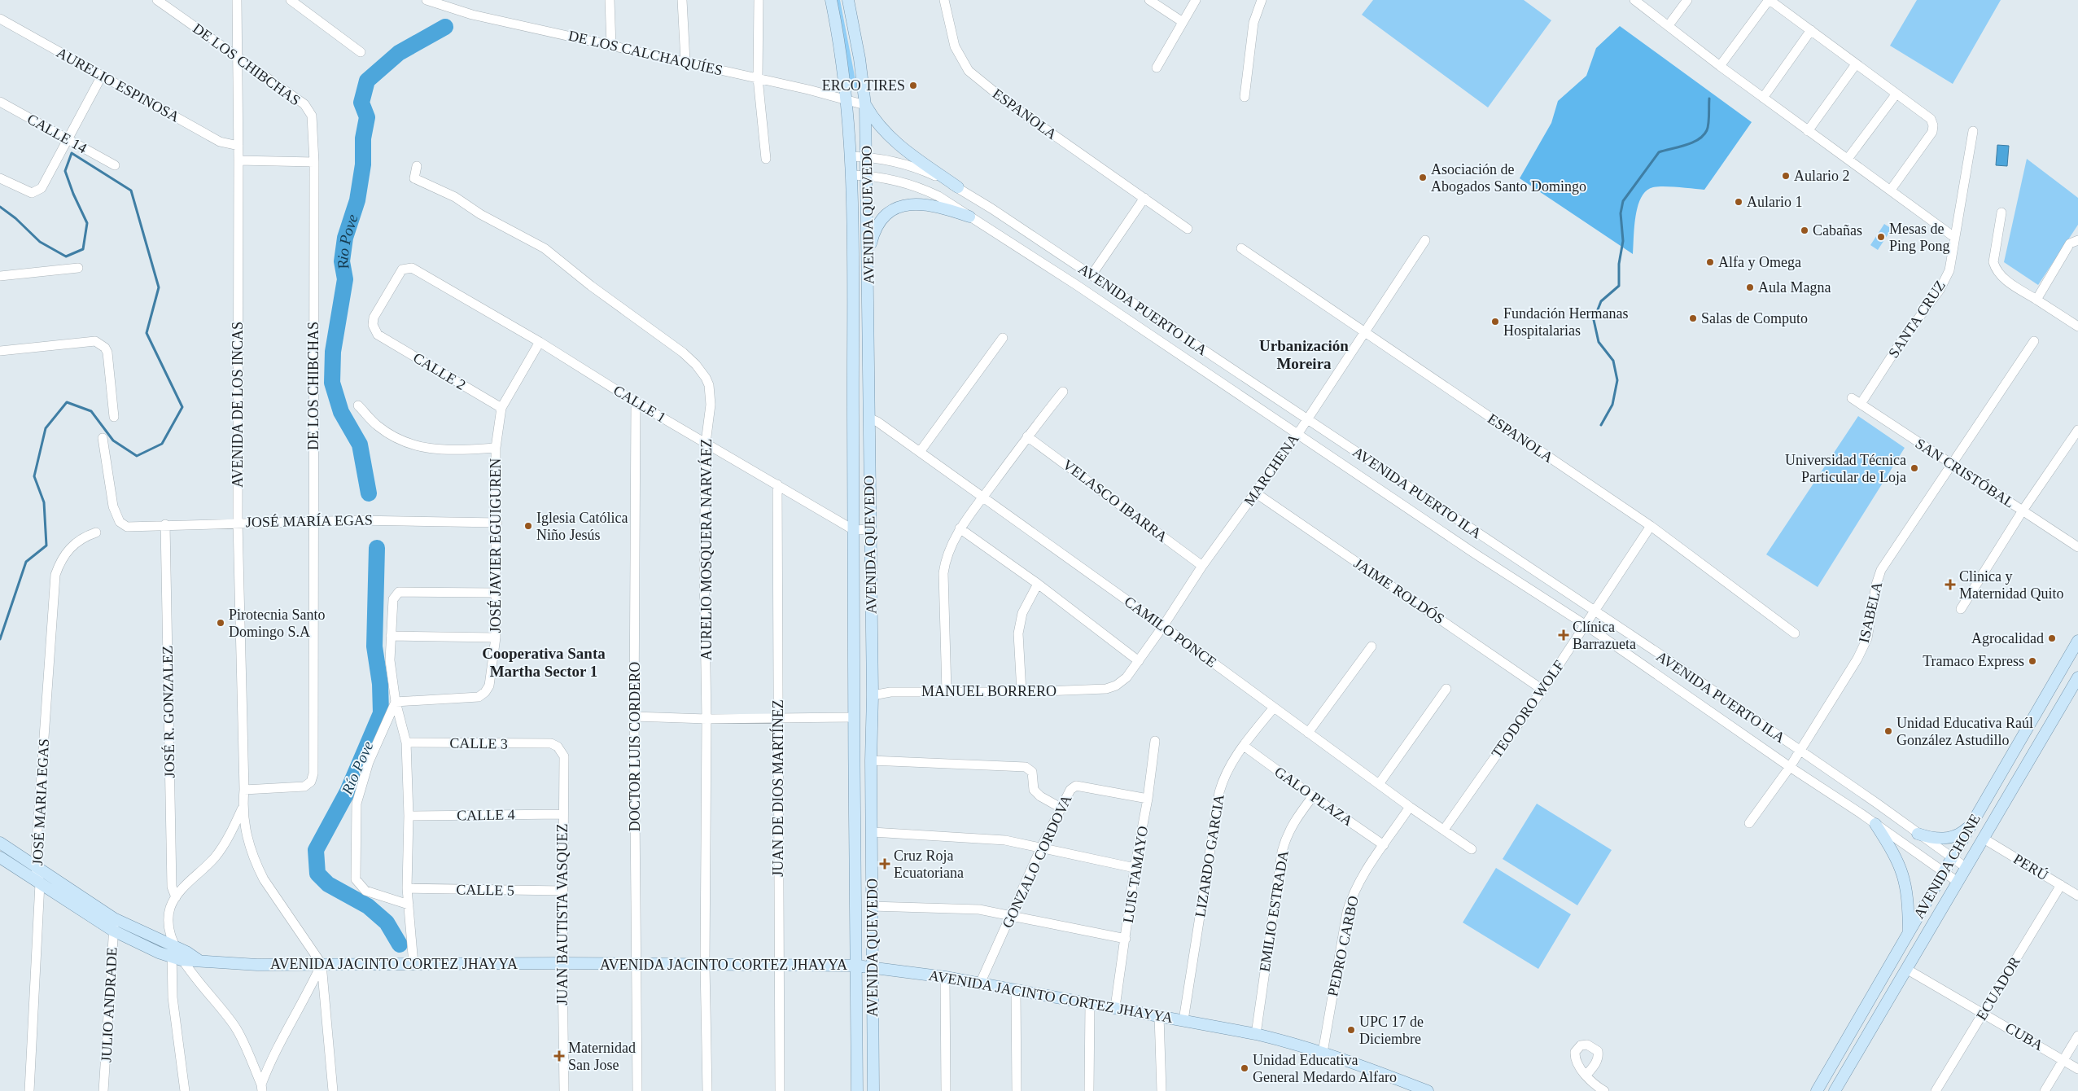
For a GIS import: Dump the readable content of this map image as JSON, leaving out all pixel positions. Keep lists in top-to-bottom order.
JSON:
{
  "streets": {
    "main road": ["AVENIDA QUEVEDO", "AVENIDA CHONE", "AVENIDA JACINTO CORTEZ JHAYYA"],
    "street": [
      "DE LOS CALCHAQUÍES",
      "DE LOS CHIBCHAS",
      "AURELIO ESPINOSA",
      "ESPANOLA",
      "CALLE 14",
      "AVENIDA PUERTO ILA",
      "SANTA CRUZ",
      "CALLE 2",
      "CALLE 1",
      "AVENIDA DE LOS INCAS",
      "MARCHENA",
      "SAN CRISTÓBAL",
      "VELASCO IBARRA",
      "JOSÉ MARÍA EGAS",
      "JOSÉ JAVIER EGUIGUREN",
      "AURELIO MOSQUERA NARVÁEZ",
      "JAIME ROLDÓS",
      "ISABELA",
      "CAMILO PONCE",
      "MANUEL BORRERO",
      "TEODORO WOLF",
      "JOSÉ R. GONZALEZ",
      "CALLE 3",
      "DOCTOR LUIS CORDERO",
      "JUAN DE DIOS MARTÍNEZ",
      "GALO PLAZA",
      "JOSÉ MARIA EGAS",
      "CALLE 4",
      "LIZARDO GARCIA",
      "GONZALO CORDOVA",
      "PERÚ",
      "LUIS TAMAYO",
      "CALLE 5",
      "EMILIO ESTRADA",
      "JUAN BAUTISTA VASQUEZ",
      "PEDRO CARBO",
      "ECUADOR",
      "JULIO ANDRADE",
      "CUBA"
    ]
  },
  "crossings": [
    ["DE LOS CALCHAQUÍES", "AVENIDA QUEVEDO"],
    ["DE LOS CHIBCHAS", "AVENIDA DE LOS INCAS"],
    ["DE LOS CHIBCHAS", "JOSÉ MARÍA EGAS"],
    ["AURELIO ESPINOSA", "AVENIDA DE LOS INCAS"],
    ["ESPANOLA", "MARCHENA"],
    ["ESPANOLA", "TEODORO WOLF"],
    ["AVENIDA QUEVEDO", "AVENIDA PUERTO ILA"],
    ["AVENIDA QUEVEDO", "CALLE 1"],
    ["AVENIDA QUEVEDO", "CAMILO PONCE"],
    ["AVENIDA QUEVEDO", "MANUEL BORRERO"],
    ["AVENIDA QUEVEDO", "AVENIDA JACINTO CORTEZ JHAYYA"],
    ["AVENIDA PUERTO ILA", "MARCHENA"],
    ["AVENIDA PUERTO ILA", "ISABELA"],
    ["AVENIDA PUERTO ILA", "TEODORO WOLF"],
    ["AVENIDA PUERTO ILA", "AVENIDA CHONE"],
    ["SANTA CRUZ", "SAN CRISTÓBAL"],
    ["CALLE 2", "CALLE 1"],
    ["CALLE 2", "JOSÉ JAVIER EGUIGUREN"],
    ["CALLE 1", "JOSÉ JAVIER EGUIGUREN"],
    ["CALLE 1", "AURELIO MOSQUERA NARVÁEZ"],
    ["CALLE 1", "DOCTOR LUIS CORDERO"],
    ["CALLE 1", "JUAN DE DIOS MARTÍNEZ"],
    ["AVENIDA DE LOS INCAS", "JOSÉ MARÍA EGAS"],
    ["AVENIDA DE LOS INCAS", "JOSÉ R. GONZALEZ"],
    ["AVENIDA DE LOS INCAS", "AVENIDA JACINTO CORTEZ JHAYYA"],
    ["MARCHENA", "VELASCO IBARRA"],
    ["MARCHENA", "JAIME ROLDÓS"],
    ["MARCHENA", "CAMILO PONCE"],
    ["MARCHENA", "MANUEL BORRERO"],
    ["SAN CRISTÓBAL", "ISABELA"],
    ["JOSÉ MARÍA EGAS", "JOSÉ JAVIER EGUIGUREN"],
    ["JOSÉ MARÍA EGAS", "JOSÉ R. GONZALEZ"],
    ["AURELIO MOSQUERA NARVÁEZ", "AVENIDA JACINTO CORTEZ JHAYYA"],
    ["JAIME ROLDÓS", "TEODORO WOLF"],
    ["CAMILO PONCE", "TEODORO WOLF"],
    ["CAMILO PONCE", "LIZARDO GARCIA"],
    ["CAMILO PONCE", "PEDRO CARBO"],
    ["CALLE 3", "JUAN BAUTISTA VASQUEZ"],
    ["DOCTOR LUIS CORDERO", "AVENIDA JACINTO CORTEZ JHAYYA"],
    ["JUAN DE DIOS MARTÍNEZ", "AVENIDA JACINTO CORTEZ JHAYYA"],
    ["GALO PLAZA", "LIZARDO GARCIA"],
    ["GALO PLAZA", "EMILIO ESTRADA"],
    ["GALO PLAZA", "PEDRO CARBO"],
    ["JOSÉ MARIA EGAS", "AVENIDA JACINTO CORTEZ JHAYYA"],
    ["CALLE 4", "JUAN BAUTISTA VASQUEZ"],
    ["LIZARDO GARCIA", "AVENIDA JACINTO CORTEZ JHAYYA"],
    ["GONZALO CORDOVA", "LUIS TAMAYO"],
    ["GONZALO CORDOVA", "AVENIDA JACINTO CORTEZ JHAYYA"],
    ["AVENIDA CHONE", "PERÚ"],
    ["AVENIDA CHONE", "CUBA"],
    ["PERÚ", "ECUADOR"],
    ["LUIS TAMAYO", "AVENIDA JACINTO CORTEZ JHAYYA"],
    ["CALLE 5", "JUAN BAUTISTA VASQUEZ"],
    ["EMILIO ESTRADA", "AVENIDA JACINTO CORTEZ JHAYYA"],
    ["JUAN BAUTISTA VASQUEZ", "AVENIDA JACINTO CORTEZ JHAYYA"],
    ["PEDRO CARBO", "AVENIDA JACINTO CORTEZ JHAYYA"],
    ["AVENIDA JACINTO CORTEZ JHAYYA", "JULIO ANDRADE"],
    ["ECUADOR", "CUBA"]
  ],
  "districts": ["Urbanización Moreira", "Cooperativa Santa Martha Sector 1"],
  "water": ["Rio Pove", "Río Pove"],
  "places": {
    "other": [
      "ERCO TIRES",
      "Aulario 2",
      "Asociación de Abogados Santo Domingo",
      "Aulario 1",
      "Cabañas",
      "Mesas de Ping Pong",
      "Alfa y Omega",
      "Aula Magna",
      "Salas de Computo",
      "Fundación Hermanas Hospitalarias",
      "Universidad Técnica Particular de Loja",
      "Iglesia Católica Niño Jesús",
      "Pirotecnia Santo Domingo S.A",
      "Agrocalidad",
      "Tramaco Express",
      "Unidad Educativa Raúl González Astudillo",
      "UPC 17 de Diciembre",
      "Unidad Educativa General Medardo Alfaro"
    ],
    "health": [
      "Clinica y Maternidad Quito",
      "Clínica Barrazueta",
      "Cruz Roja Ecuatoriana",
      "Maternidad San Jose"
    ]
  }
}
